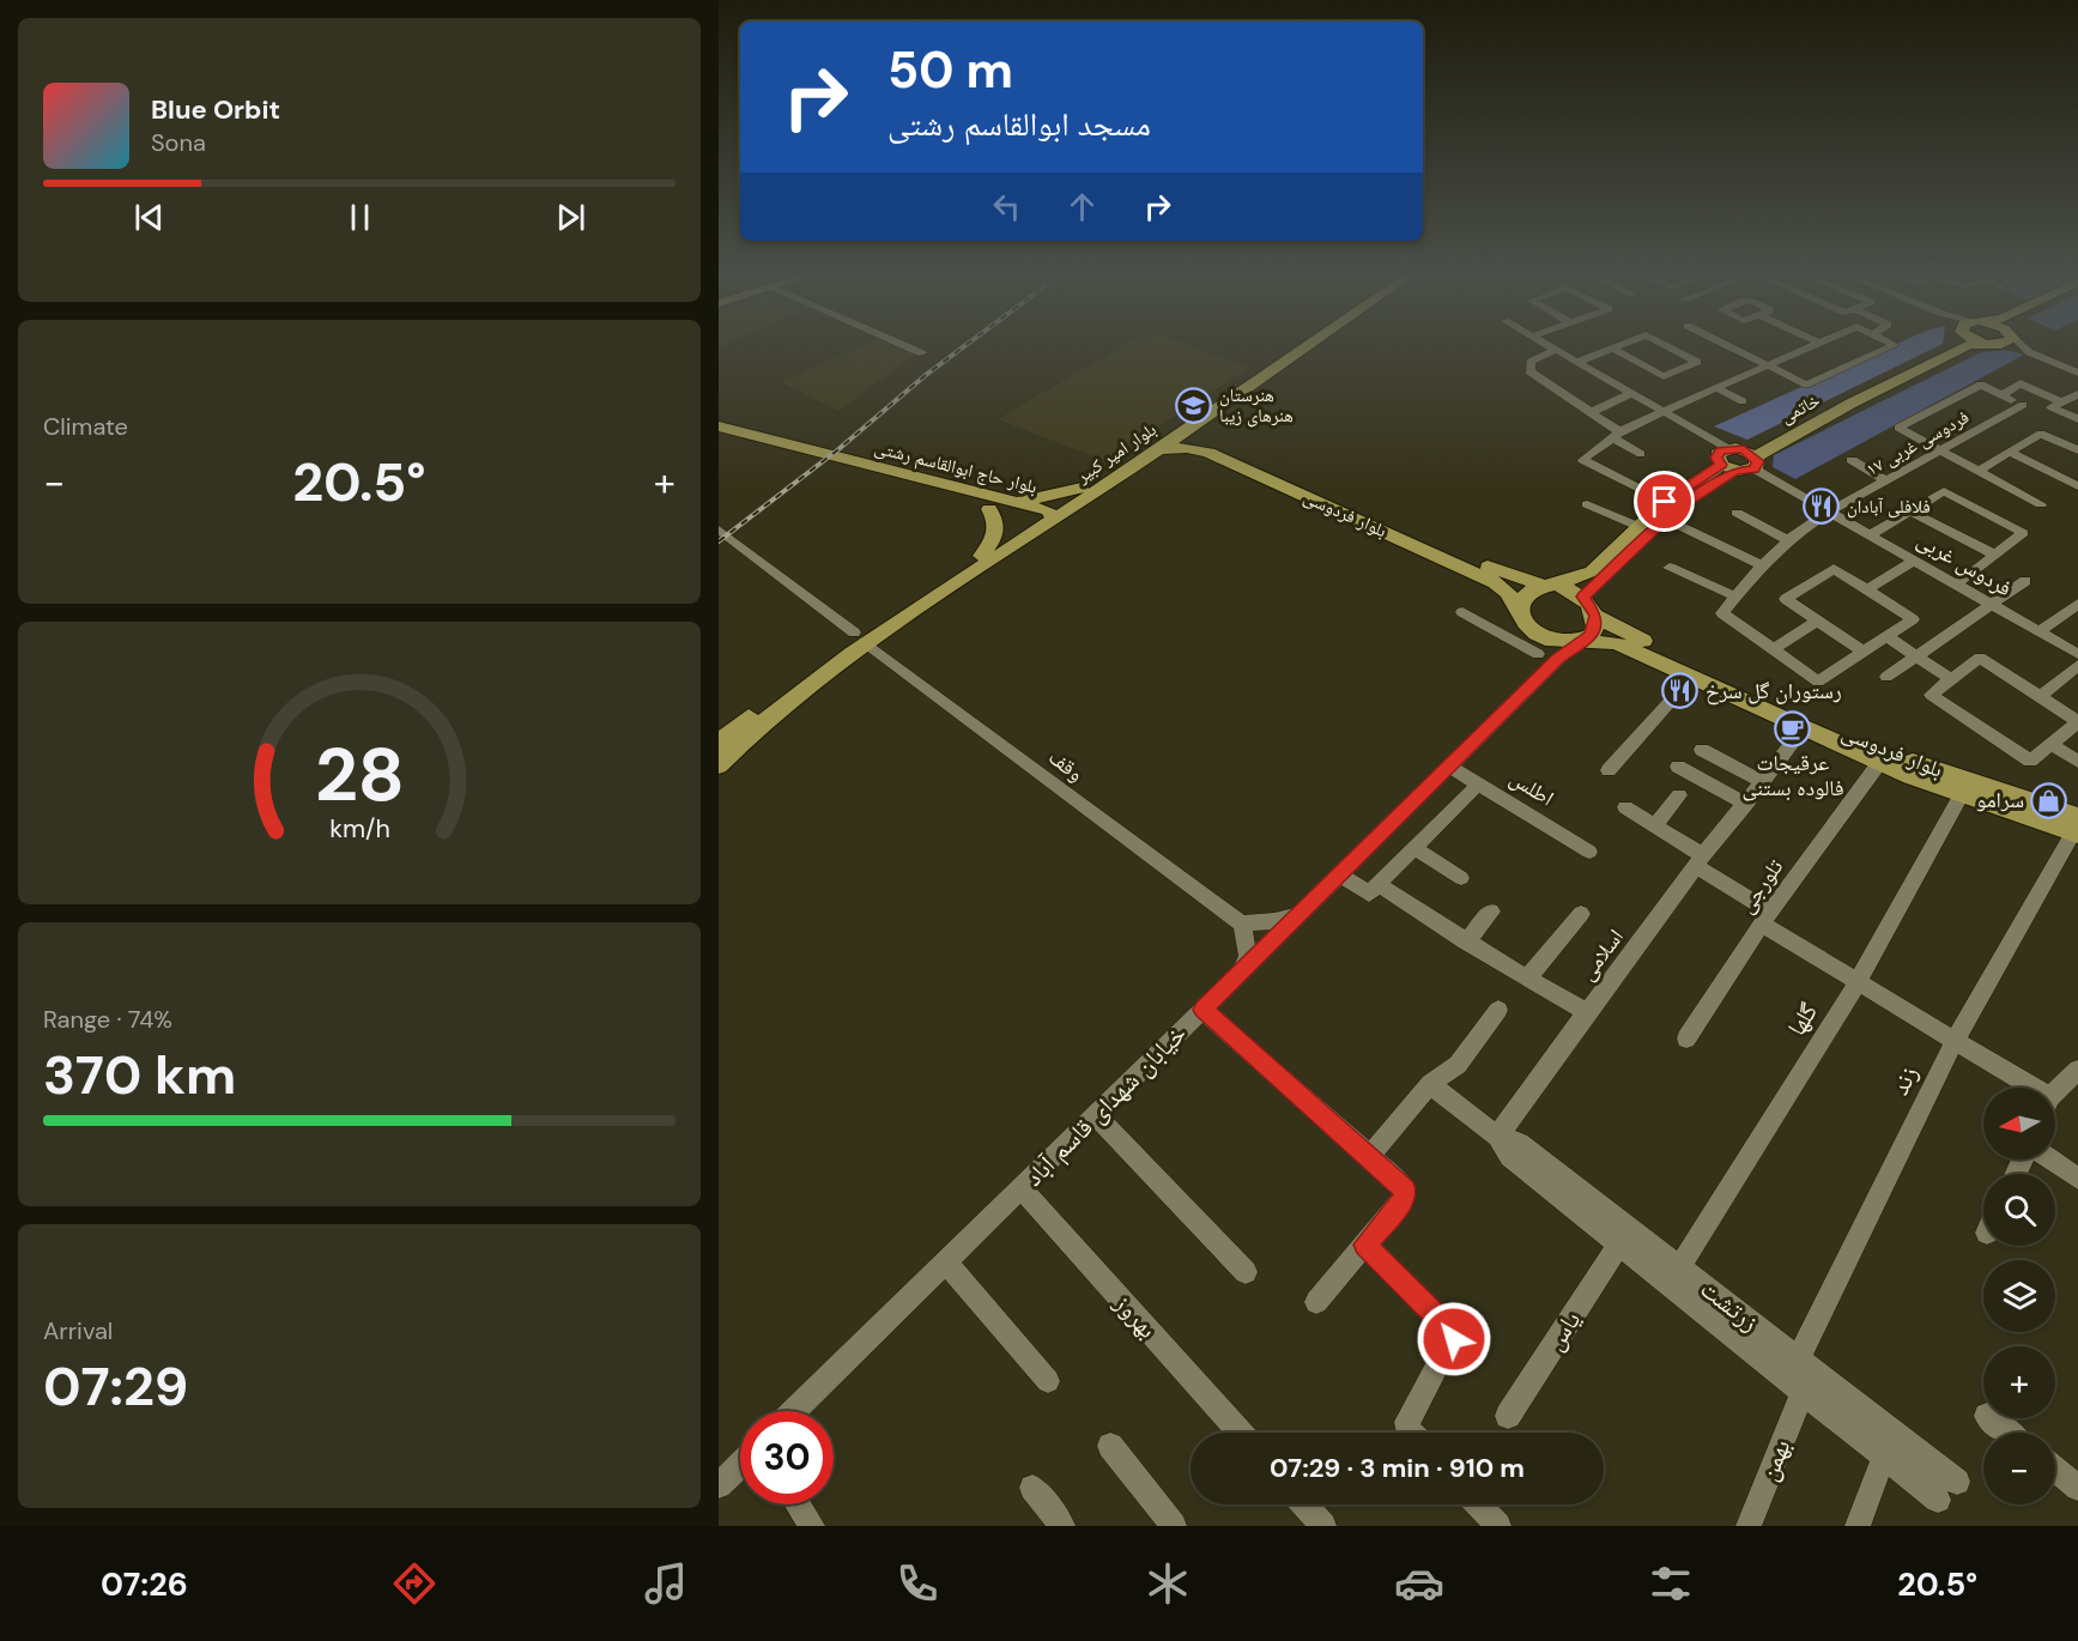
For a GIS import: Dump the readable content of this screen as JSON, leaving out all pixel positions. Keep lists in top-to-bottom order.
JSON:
{
  "streets": {
    "main road": [
      "خاتمی",
      "بلوار امیر کبیر",
      "بلوار حاج ابوالقاسم رشتی",
      "بلوار فردوسی"
    ],
    "street": [
      "فردوسی غربی ۱۷",
      "فردوس غربی",
      "وقف",
      "اطلس",
      "تلورجی",
      "اسلامی",
      "گلها",
      "زند",
      "خیابان شهدای قاسم آباد",
      "زرتشت",
      "بهروز",
      "یاس",
      "بهمن"
    ]
  },
  "crossings": [
    ["خاتمی", "فردوس غربی"],
    ["فردوسی غربی ۱۷", "فردوس غربی"],
    ["بلوار امیر کبیر", "بلوار حاج ابوالقاسم رشتی"],
    ["بلوار امیر کبیر", "بلوار فردوسی"],
    ["بلوار امیر کبیر", "وقف"],
    ["بلوار فردوسی", "تلورجی"],
    ["بلوار فردوسی", "اسلامی"],
    ["بلوار فردوسی", "گلها"],
    ["بلوار فردوسی", "زند"],
    ["بلوار فردوسی", "خیابان شهدای قاسم آباد"],
    ["اطلس", "خیابان شهدای قاسم آباد"],
    ["اسلامی", "خیابان شهدای قاسم آباد"],
    ["گلها", "زرتشت"],
    ["زند", "زرتشت"],
    ["خیابان شهدای قاسم آباد", "بهروز"],
    ["زرتشت", "یاس"],
    ["زرتشت", "بهمن"]
  ],
  "places": {
    "school or university": ["هنرستان هنرهای زیبا"],
    "restaurant": ["فلافلی آبادان", "رستوران گل سرخ"],
    "cafe": ["عرقیجات فالوده بستنی"],
    "shop": ["سرامو"]
  },
  "north": "left",
  "page": {
    "turn": ["50 m", "مسجد ابوالقاسم رشتی"],
    "song": ["Blue Orbit", "Sona"],
    "tile": [
      "Climate",
      ["Range · 74%", "370 km"],
      ["Arrival", "07:29"]
    ],
    "heat": ["−", "20.5°", "+"],
    "map_buttons": ["+", "−"],
    "limit": "30",
    "trip": "07:29 · 3 min · 910 m",
    "tabs": ["07:26", "20.5°"],
    "gauge": ["28", "km/h"]
  }
}
